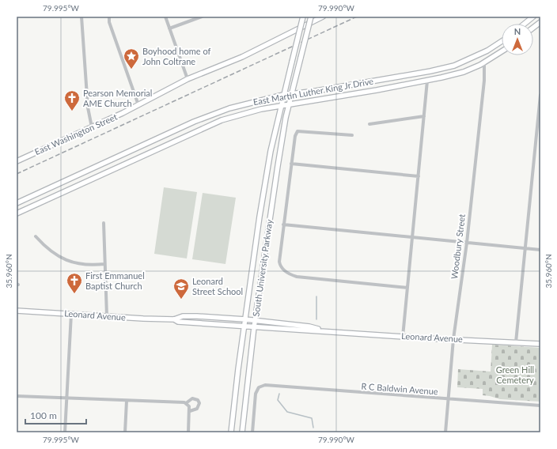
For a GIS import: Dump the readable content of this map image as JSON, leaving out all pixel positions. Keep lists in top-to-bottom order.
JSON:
{
  "streets": {
    "main road": [
      "East Martin Luther King Jr Drive",
      "East Washington Street",
      "South University Parkway",
      "Leonard Avenue"
    ],
    "street": ["Woodbury Street", "R C Baldwin Avenue"]
  },
  "crossings": [
    ["East Martin Luther King Jr Drive", "Woodbury Street"],
    ["East Martin Luther King Jr Drive", "South University Parkway"],
    ["Woodbury Street", "Leonard Avenue"],
    ["Woodbury Street", "R C Baldwin Avenue"],
    ["South University Parkway", "Leonard Avenue"]
  ],
  "parks": ["Green Hill Cemetery"],
  "places": {
    "place": ["Boyhood home of John Coltrane"],
    "church": ["Pearson Memorial AME Church", "First Emmanuel Baptist Church"],
    "school or university": ["Leonard Street School"]
  },
  "scale_bar": "100 m",
  "north": "top",
  "coordinates": ["79.995°W", "79.990°W", "35.960°N"]
}
